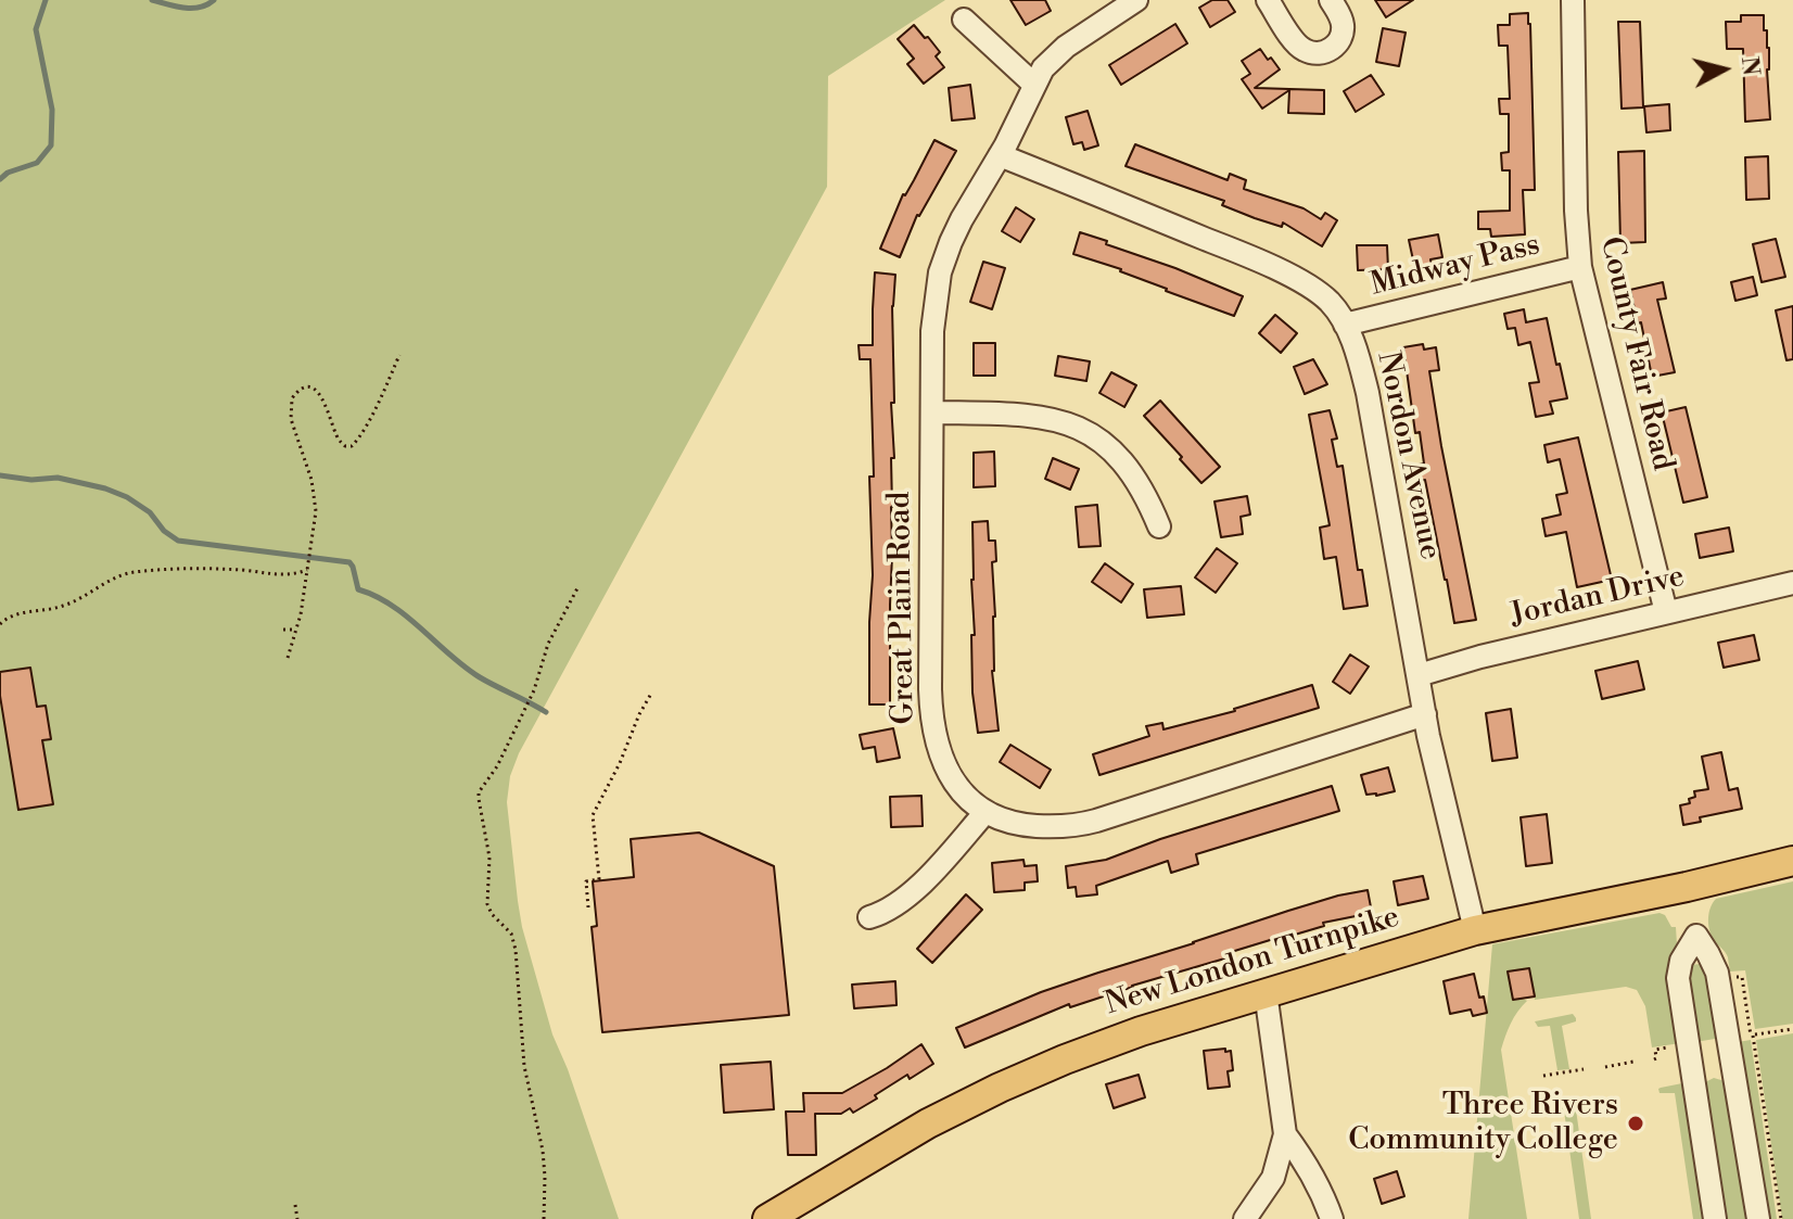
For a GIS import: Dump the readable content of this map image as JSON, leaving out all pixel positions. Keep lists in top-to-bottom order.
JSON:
{
  "streets": {
    "main road": ["New London Turnpike"],
    "street": [
      "Midway Pass",
      "County Fair Road",
      "Nordon Avenue",
      "Jordan Drive",
      "Great Plain Road"
    ]
  },
  "crossings": [
    ["Midway Pass", "County Fair Road"],
    ["Midway Pass", "Nordon Avenue"],
    ["County Fair Road", "Jordan Drive"],
    ["Nordon Avenue", "Jordan Drive"],
    ["Nordon Avenue", "Great Plain Road"],
    ["Nordon Avenue", "New London Turnpike"]
  ],
  "places": ["Three Rivers Community College"],
  "north": "right"
}
